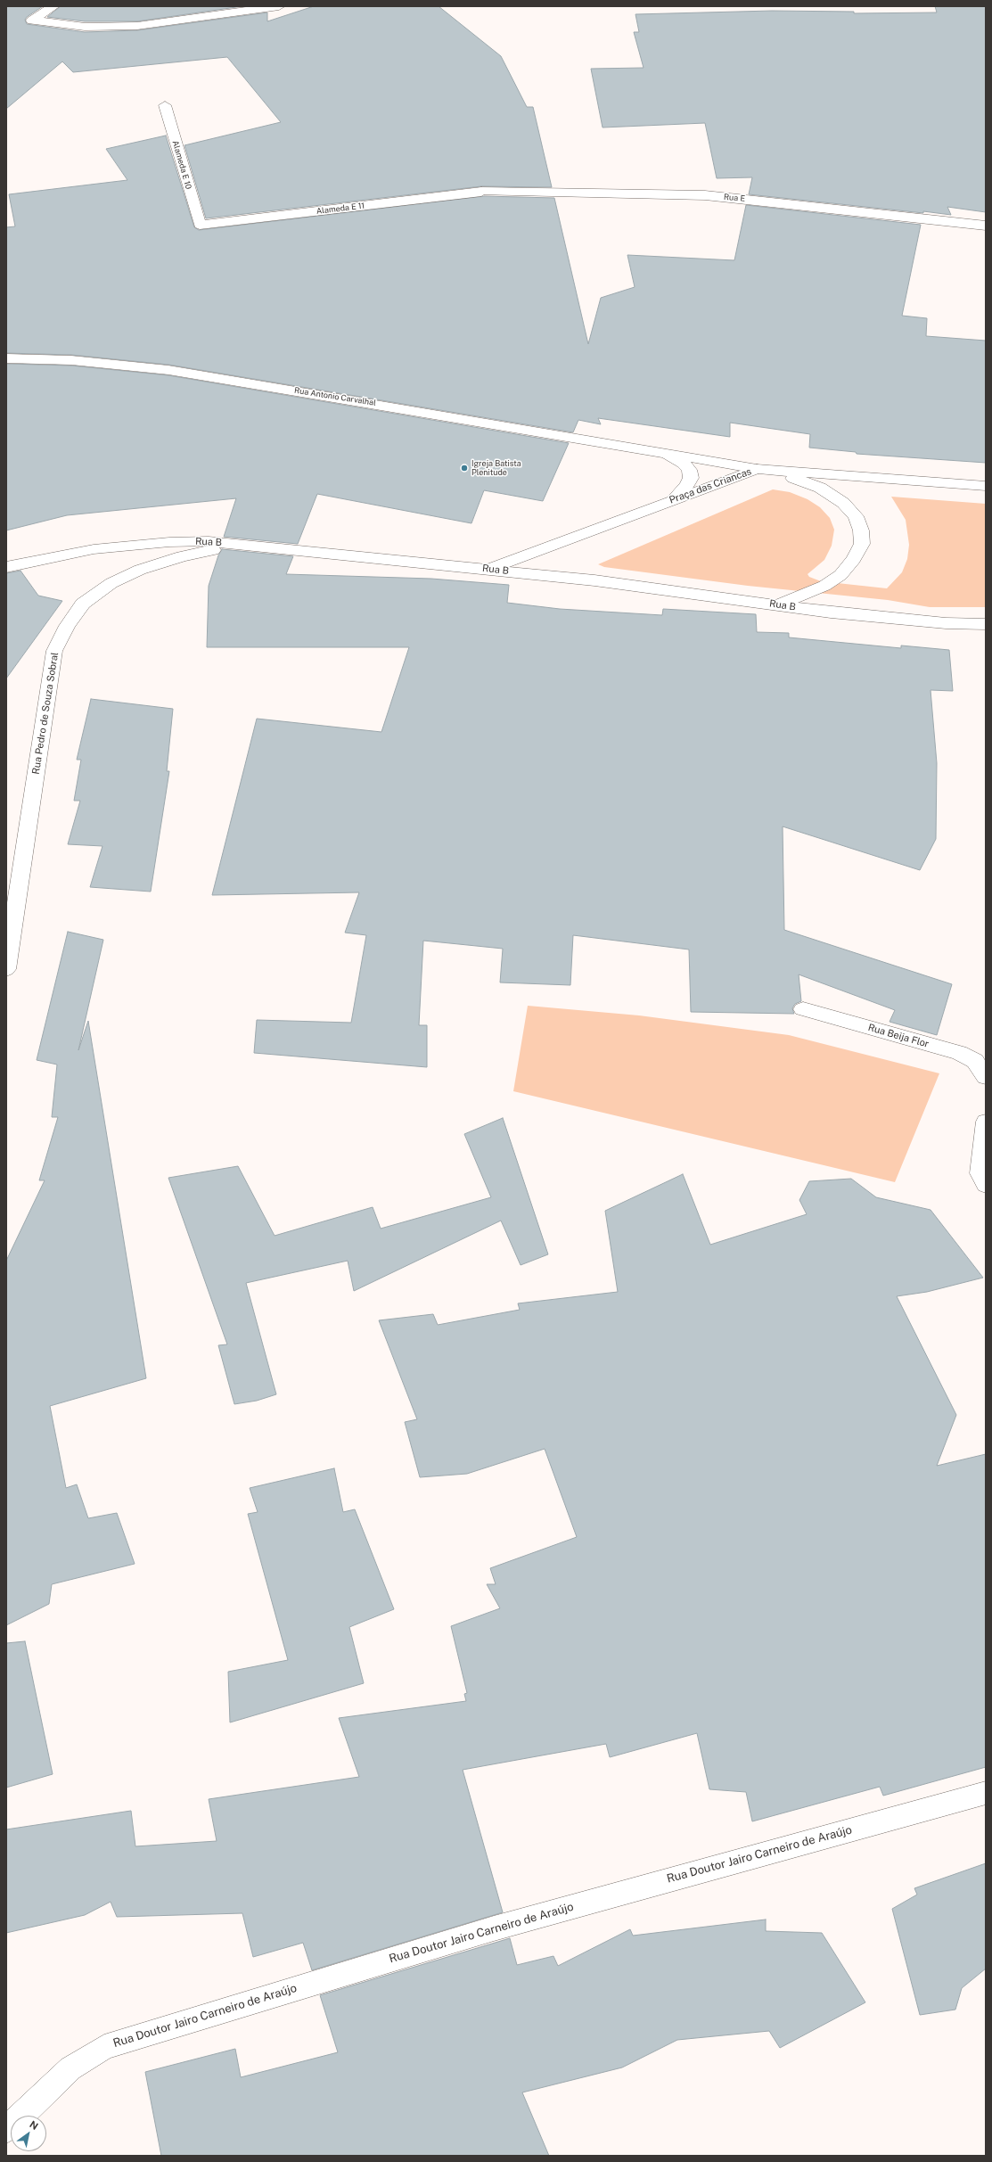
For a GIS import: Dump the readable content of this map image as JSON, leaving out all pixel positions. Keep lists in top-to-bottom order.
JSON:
{
  "streets": {
    "street": [
      "Alameda E 10",
      "Rua E",
      "Alameda E 11",
      "Rua Antonio Carvalhal",
      "Praça das Criancas",
      "Rua B",
      "Rua Pedro de Souza Sobral",
      "Rua Beija Flor",
      "Rua Doutor Jairo Carneiro de Araújo"
    ]
  },
  "crossings": [
    ["Alameda E 10", "Alameda E 11"],
    ["Rua E", "Alameda E 11"],
    ["Rua Antonio Carvalhal", "Praça das Criancas"],
    ["Praça das Criancas", "Rua B"],
    ["Rua B", "Rua Pedro de Souza Sobral"]
  ],
  "places": ["Igreja Batista Plenitude"],
  "north": "top right"
}
